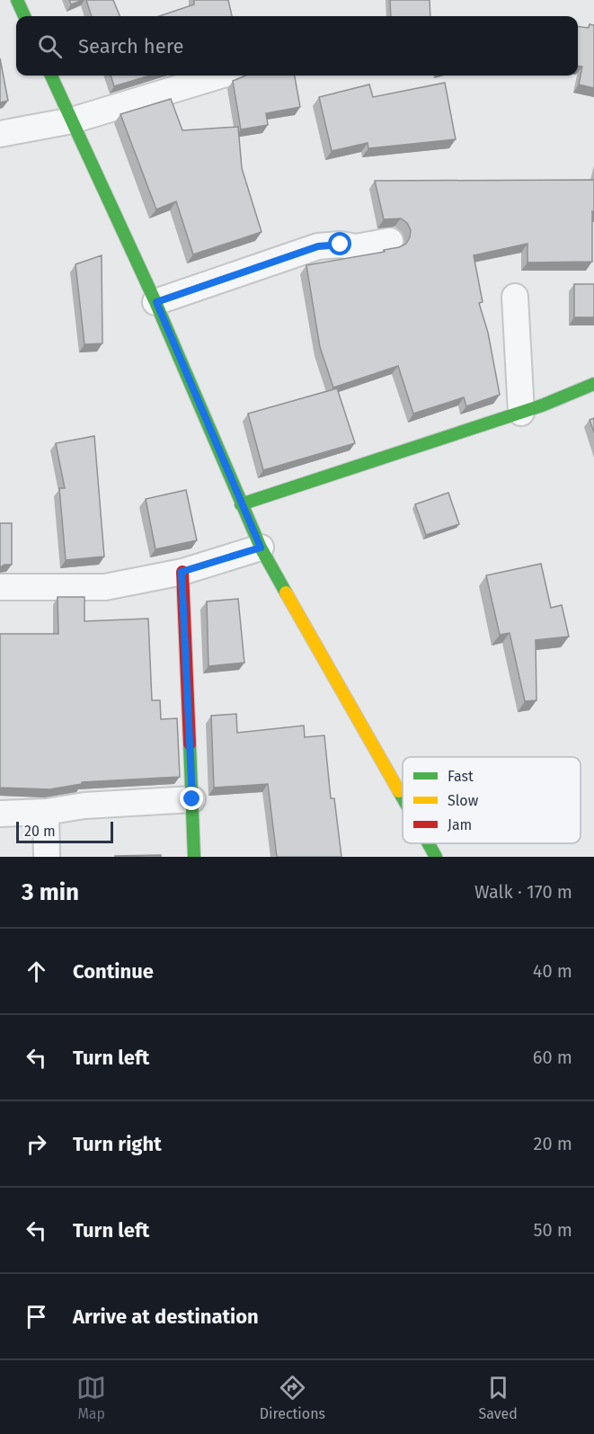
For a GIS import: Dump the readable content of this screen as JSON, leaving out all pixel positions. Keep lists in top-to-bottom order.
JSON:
{
  "legend": ["Fast", "Slow", "Jam"],
  "scale_bar": "20 m",
  "page": {
    "search": "Search here",
    "scale": "20 m",
    "heading": ["3 min", "Walk · 170 m"],
    "list": [
      ["Continue", "40 m"],
      ["Turn left", "60 m"],
      ["Turn right", "20 m"],
      ["Turn left", "50 m"],
      "Arrive at destination"
    ],
    "nav": ["Map", "Directions", "Saved"]
  }
}
